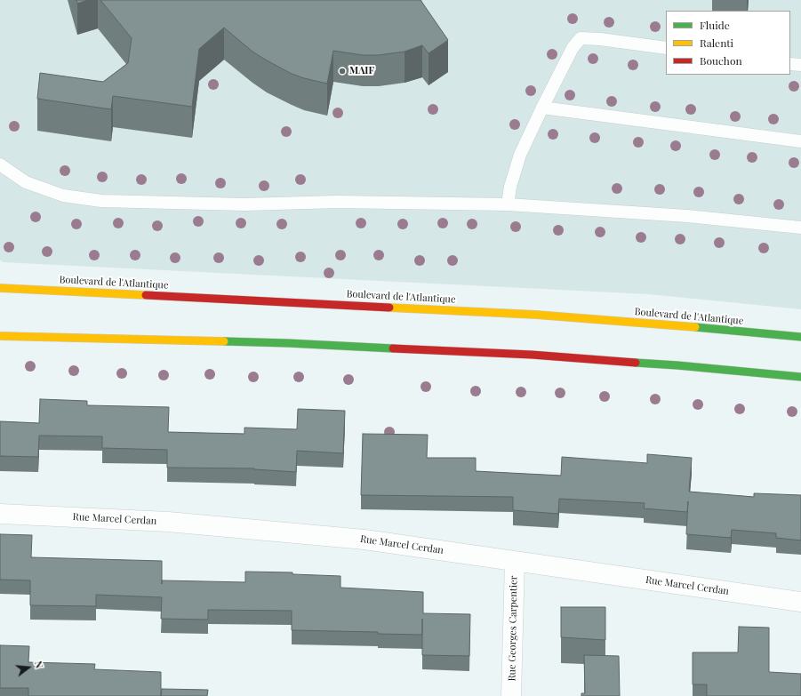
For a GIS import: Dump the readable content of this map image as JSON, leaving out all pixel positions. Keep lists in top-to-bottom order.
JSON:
{
  "streets": {
    "main road": ["Boulevard de l'Atlantique"],
    "street": ["Rue Marcel Cerdan", "Rue Georges Carpentier"]
  },
  "crossings": [
    ["Rue Marcel Cerdan", "Rue Georges Carpentier"]
  ],
  "places": ["MAIF"],
  "legend": ["Fluide", "Ralenti", "Bouchon"],
  "north": "right"
}
